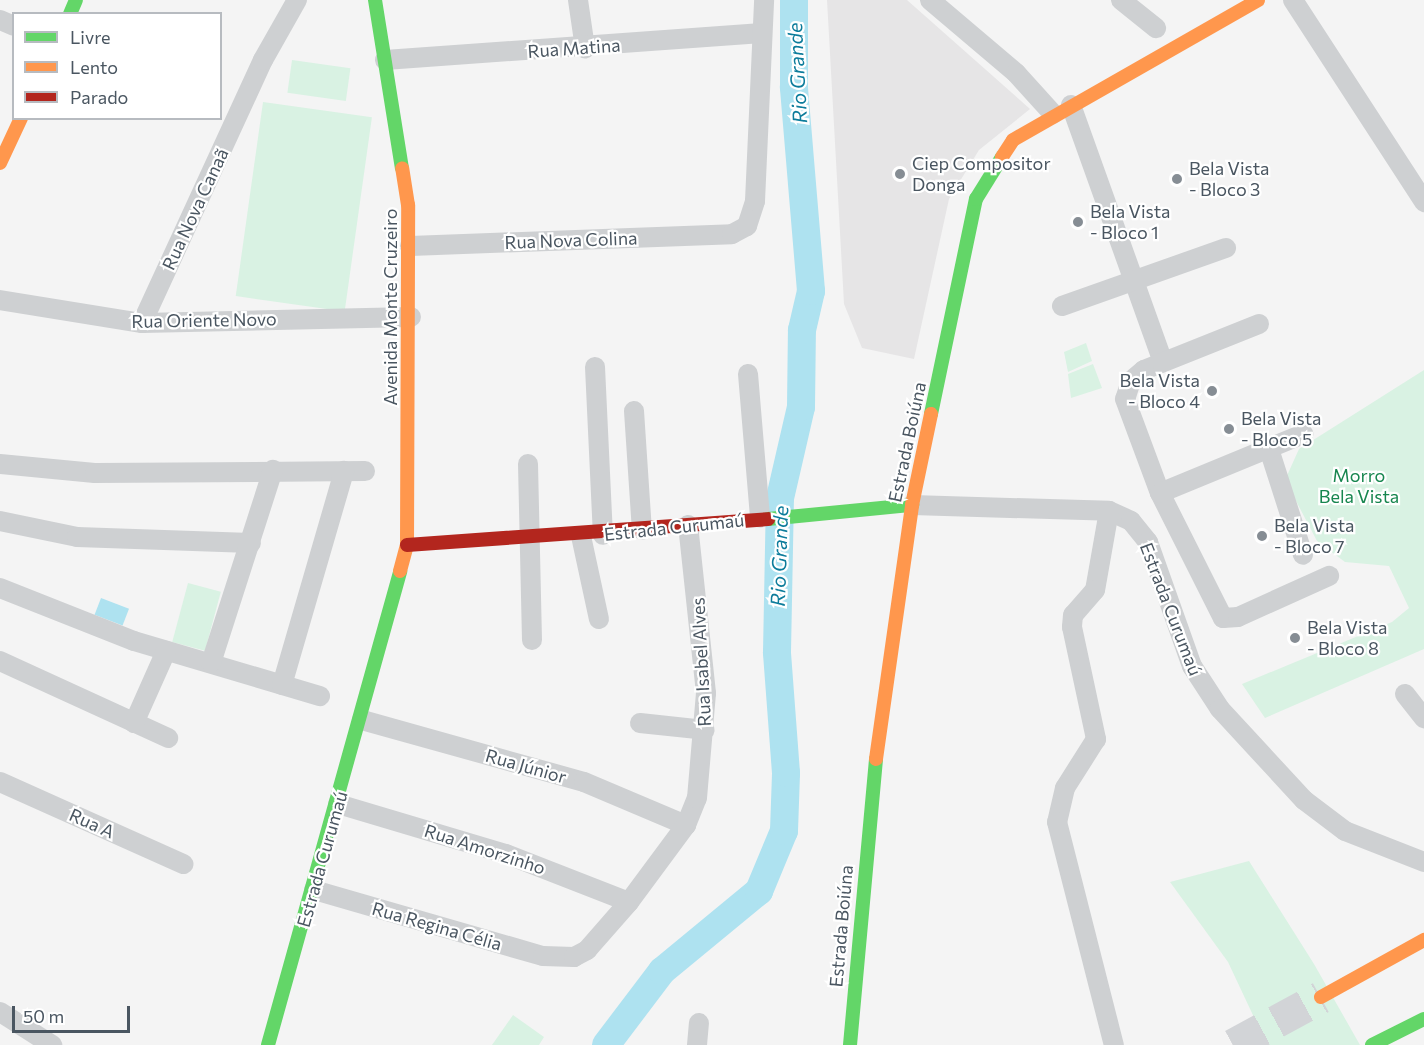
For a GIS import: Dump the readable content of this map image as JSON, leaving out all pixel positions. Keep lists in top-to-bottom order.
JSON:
{
  "streets": {
    "main road": ["Avenida Monte Cruzeiro", "Estrada Boiúna", "Estrada Curumaú"],
    "street": [
      "Rua Matina",
      "Rua Nova Canaã",
      "Rua Nova Colina",
      "Rua Oriente Novo",
      "Rua Isabel Alves",
      "Rua Júnior",
      "Rua A",
      "Rua Amorzinho",
      "Rua Regina Célia"
    ]
  },
  "crossings": [
    ["Rua Matina", "Rua Nova Colina"],
    ["Rua Matina", "Avenida Monte Cruzeiro"],
    ["Rua Nova Canaã", "Rua Oriente Novo"],
    ["Rua Nova Colina", "Avenida Monte Cruzeiro"],
    ["Avenida Monte Cruzeiro", "Rua Oriente Novo"],
    ["Avenida Monte Cruzeiro", "Estrada Curumaú"],
    ["Estrada Boiúna", "Estrada Curumaú"],
    ["Estrada Curumaú", "Rua Isabel Alves"],
    ["Estrada Curumaú", "Rua Júnior"],
    ["Estrada Curumaú", "Rua Amorzinho"],
    ["Estrada Curumaú", "Rua Regina Célia"],
    ["Rua Isabel Alves", "Rua Júnior"],
    ["Rua Isabel Alves", "Rua Amorzinho"],
    ["Rua Isabel Alves", "Rua Regina Célia"]
  ],
  "water": ["Rio Grande"],
  "parks": ["Morro Bela Vista"],
  "places": [
    "Ciep Compositor Donga",
    "Bela Vista - Bloco 3",
    "Bela Vista - Bloco 1",
    "Bela Vista - Bloco 4",
    "Bela Vista - Bloco 5",
    "Bela Vista - Bloco 7",
    "Bela Vista - Bloco 8"
  ],
  "legend": ["Livre", "Lento", "Parado"],
  "scale_bar": "50 m"
}
